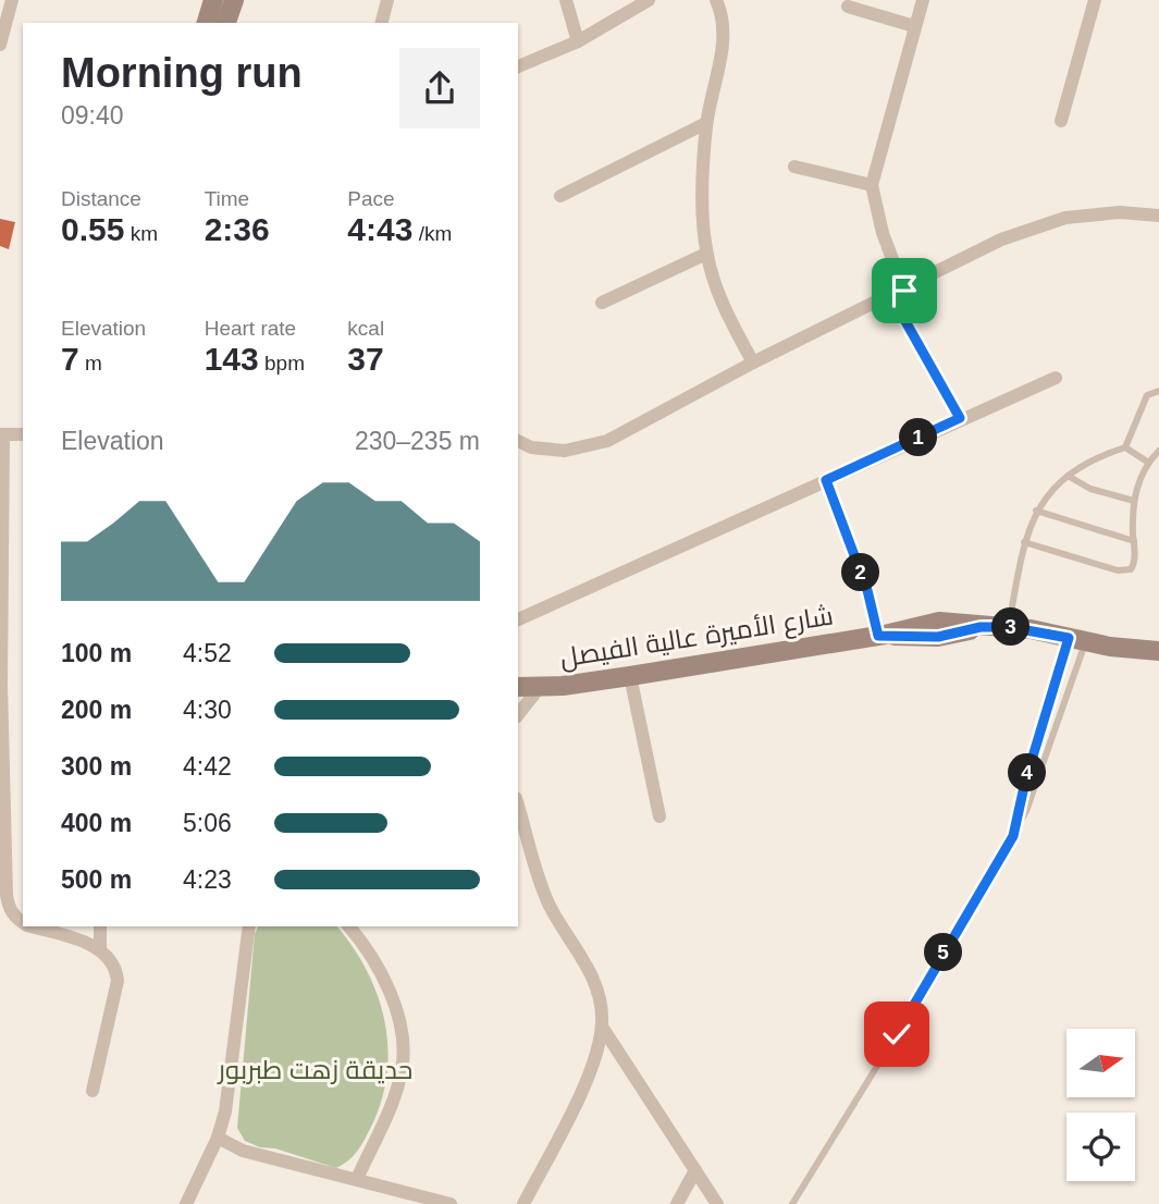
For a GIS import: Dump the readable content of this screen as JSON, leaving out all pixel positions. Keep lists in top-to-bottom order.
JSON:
{
  "streets": {
    "street": ["شارع الأميرة عالية الفيصل"]
  },
  "parks": ["حديقة زهت طبربور"],
  "north": "right",
  "page": {
    "heading": ["Morning run", "09:40"],
    "stats": [
      ["Distance", "0.55 km"],
      ["Time", "2:36"],
      ["Pace", "4:43 /km"],
      ["Elevation", "7 m"],
      ["Heart rate", "143 bpm"],
      ["kcal", "37"]
    ],
    "chart": ["Elevation", "230–235 m"],
    "pins": [
      "1",
      "2",
      "3",
      "4",
      "5"
    ],
    "list": [
      {
        "name": "100 m",
        "note": "4:52"
      },
      {
        "name": "200 m",
        "note": "4:30"
      },
      {
        "name": "300 m",
        "note": "4:42"
      },
      {
        "name": "400 m",
        "note": "5:06"
      },
      {
        "name": "500 m",
        "note": "4:23"
      }
    ]
  }
}
